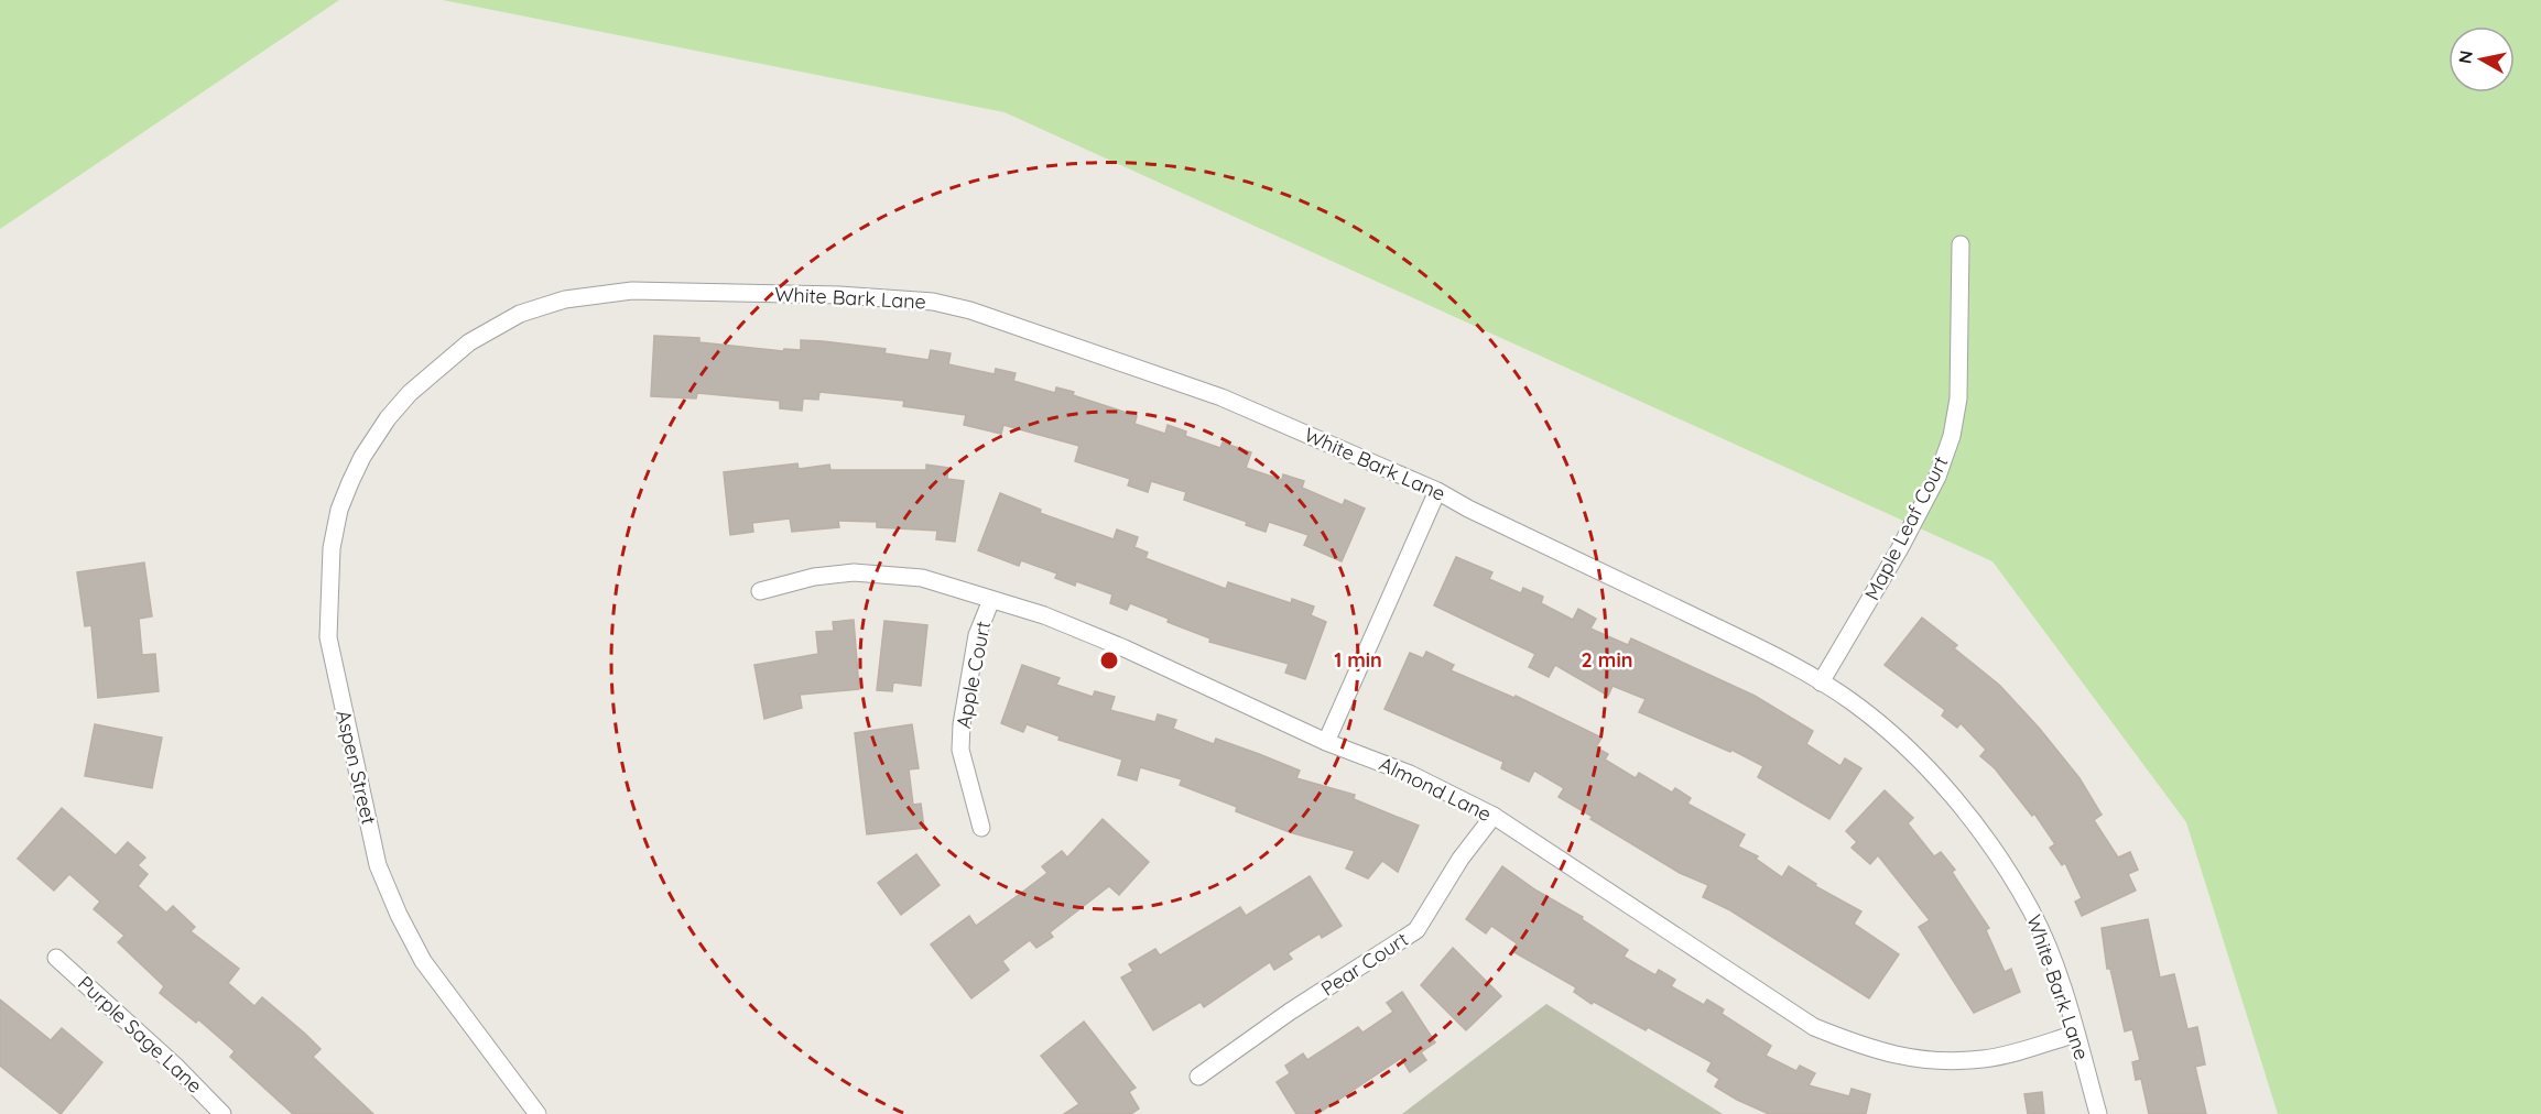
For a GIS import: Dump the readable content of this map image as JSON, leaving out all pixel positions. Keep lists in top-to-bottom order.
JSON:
{
  "streets": {
    "street": [
      "White Bark Lane",
      "Maple Leaf Court",
      "Apple Court",
      "Aspen Street",
      "Almond Lane",
      "Pear Court",
      "Purple Sage Lane"
    ]
  },
  "crossings": [
    ["White Bark Lane", "Maple Leaf Court"],
    ["White Bark Lane", "Aspen Street"],
    ["White Bark Lane", "Almond Lane"],
    ["Apple Court", "Almond Lane"],
    ["Almond Lane", "Pear Court"]
  ],
  "north": "left",
  "rings": ["1 min", "2 min"]
}
